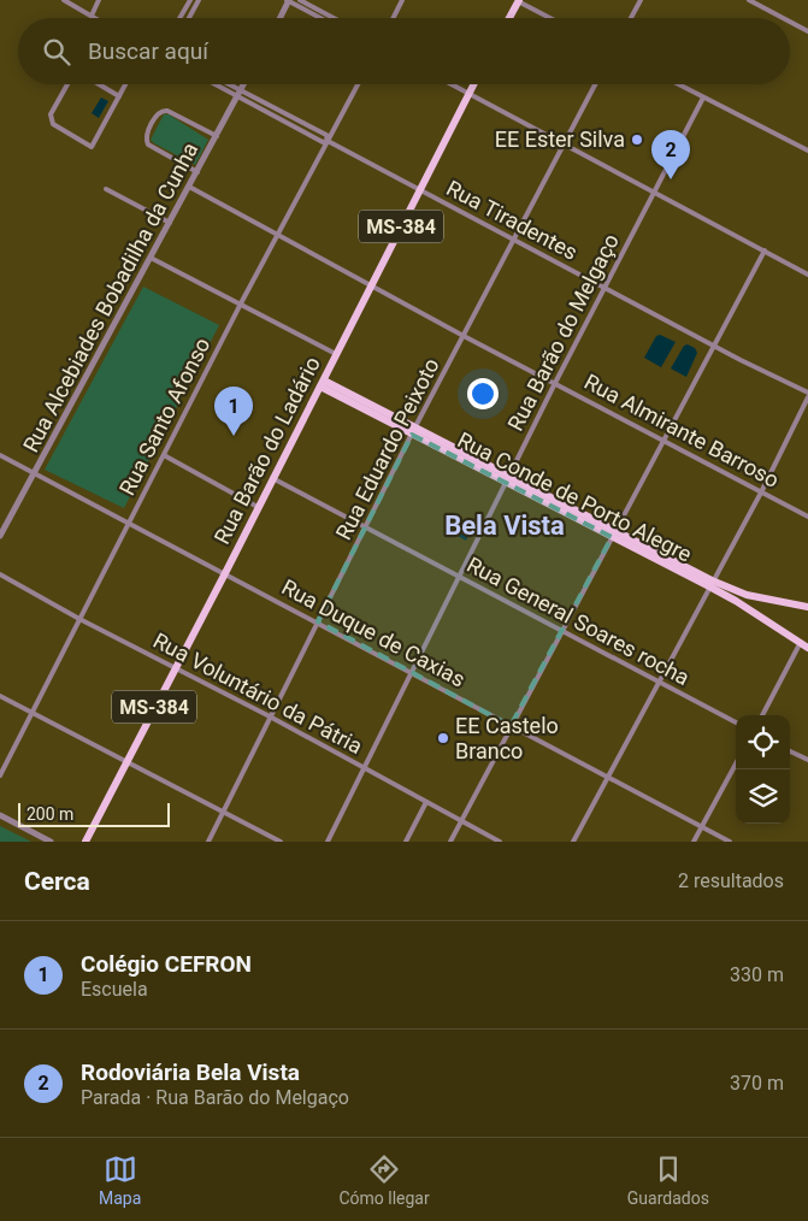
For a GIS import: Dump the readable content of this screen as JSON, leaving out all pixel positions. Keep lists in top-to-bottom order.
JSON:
{
  "streets": {
    "main road": ["MS-384", "Rua Barão do Ladário", "Rua Conde de Porto Alegre"],
    "street": [
      "Rua Tiradentes",
      "Rua Alcebiades Bobadilha da Cunha",
      "Rua Barão do Melgaço",
      "Rua Santo Afonso",
      "Rua Almirante Barroso",
      "Rua Eduardo Peixoto",
      "Rua General Soares rocha",
      "Rua Duque de Caxias",
      "Rua Voluntário da Pátria"
    ]
  },
  "crossings": [
    ["Rua Tiradentes", "Rua Alcebiades Bobadilha da Cunha"],
    ["Rua Tiradentes", "Rua Barão do Melgaço"],
    ["Rua Tiradentes", "Rua Santo Afonso"],
    ["Rua Tiradentes", "Rua Eduardo Peixoto"],
    ["Rua Tiradentes", "Rua Barão do Ladário"],
    ["Rua Alcebiades Bobadilha da Cunha", "Rua Almirante Barroso"],
    ["Rua Alcebiades Bobadilha da Cunha", "Rua Duque de Caxias"],
    ["Rua Barão do Melgaço", "Rua Almirante Barroso"],
    ["Rua Barão do Melgaço", "Rua Conde de Porto Alegre"],
    ["Rua Barão do Melgaço", "Rua General Soares rocha"],
    ["Rua Barão do Melgaço", "Rua Duque de Caxias"],
    ["Rua Barão do Melgaço", "Rua Voluntário da Pátria"],
    ["Rua Santo Afonso", "Rua Almirante Barroso"],
    ["Rua Santo Afonso", "Rua Duque de Caxias"],
    ["Rua Santo Afonso", "Rua Voluntário da Pátria"],
    ["Rua Almirante Barroso", "Rua Eduardo Peixoto"],
    ["Rua Almirante Barroso", "Rua Barão do Ladário"],
    ["Rua Eduardo Peixoto", "Rua Conde de Porto Alegre"],
    ["Rua Eduardo Peixoto", "Rua General Soares rocha"],
    ["Rua Eduardo Peixoto", "Rua Duque de Caxias"],
    ["Rua Eduardo Peixoto", "Rua Voluntário da Pátria"],
    ["Rua Barão do Ladário", "Rua Conde de Porto Alegre"],
    ["Rua Barão do Ladário", "Rua General Soares rocha"],
    ["Rua Barão do Ladário", "Rua Duque de Caxias"],
    ["Rua Barão do Ladário", "Rua Voluntário da Pátria"]
  ],
  "districts": ["Bela Vista"],
  "places": ["EE Ester Silva", "EE Castelo Branco"],
  "scale_bar": "200 m",
  "page": {
    "search": "Buscar aquí",
    "pins": ["2", "1"],
    "scale": "200 m",
    "heading": ["Cerca", "2 resultados"],
    "list": [
      {
        "mark": "1",
        "name": "Colégio CEFRON",
        "note": "Escuela",
        "value": "330 m"
      },
      {
        "mark": "2",
        "name": "Rodoviária Bela Vista",
        "note": "Parada · Rua Barão do Melgaço",
        "value": "370 m"
      }
    ],
    "nav": ["Mapa", "Cómo llegar", "Guardados"]
  }
}
